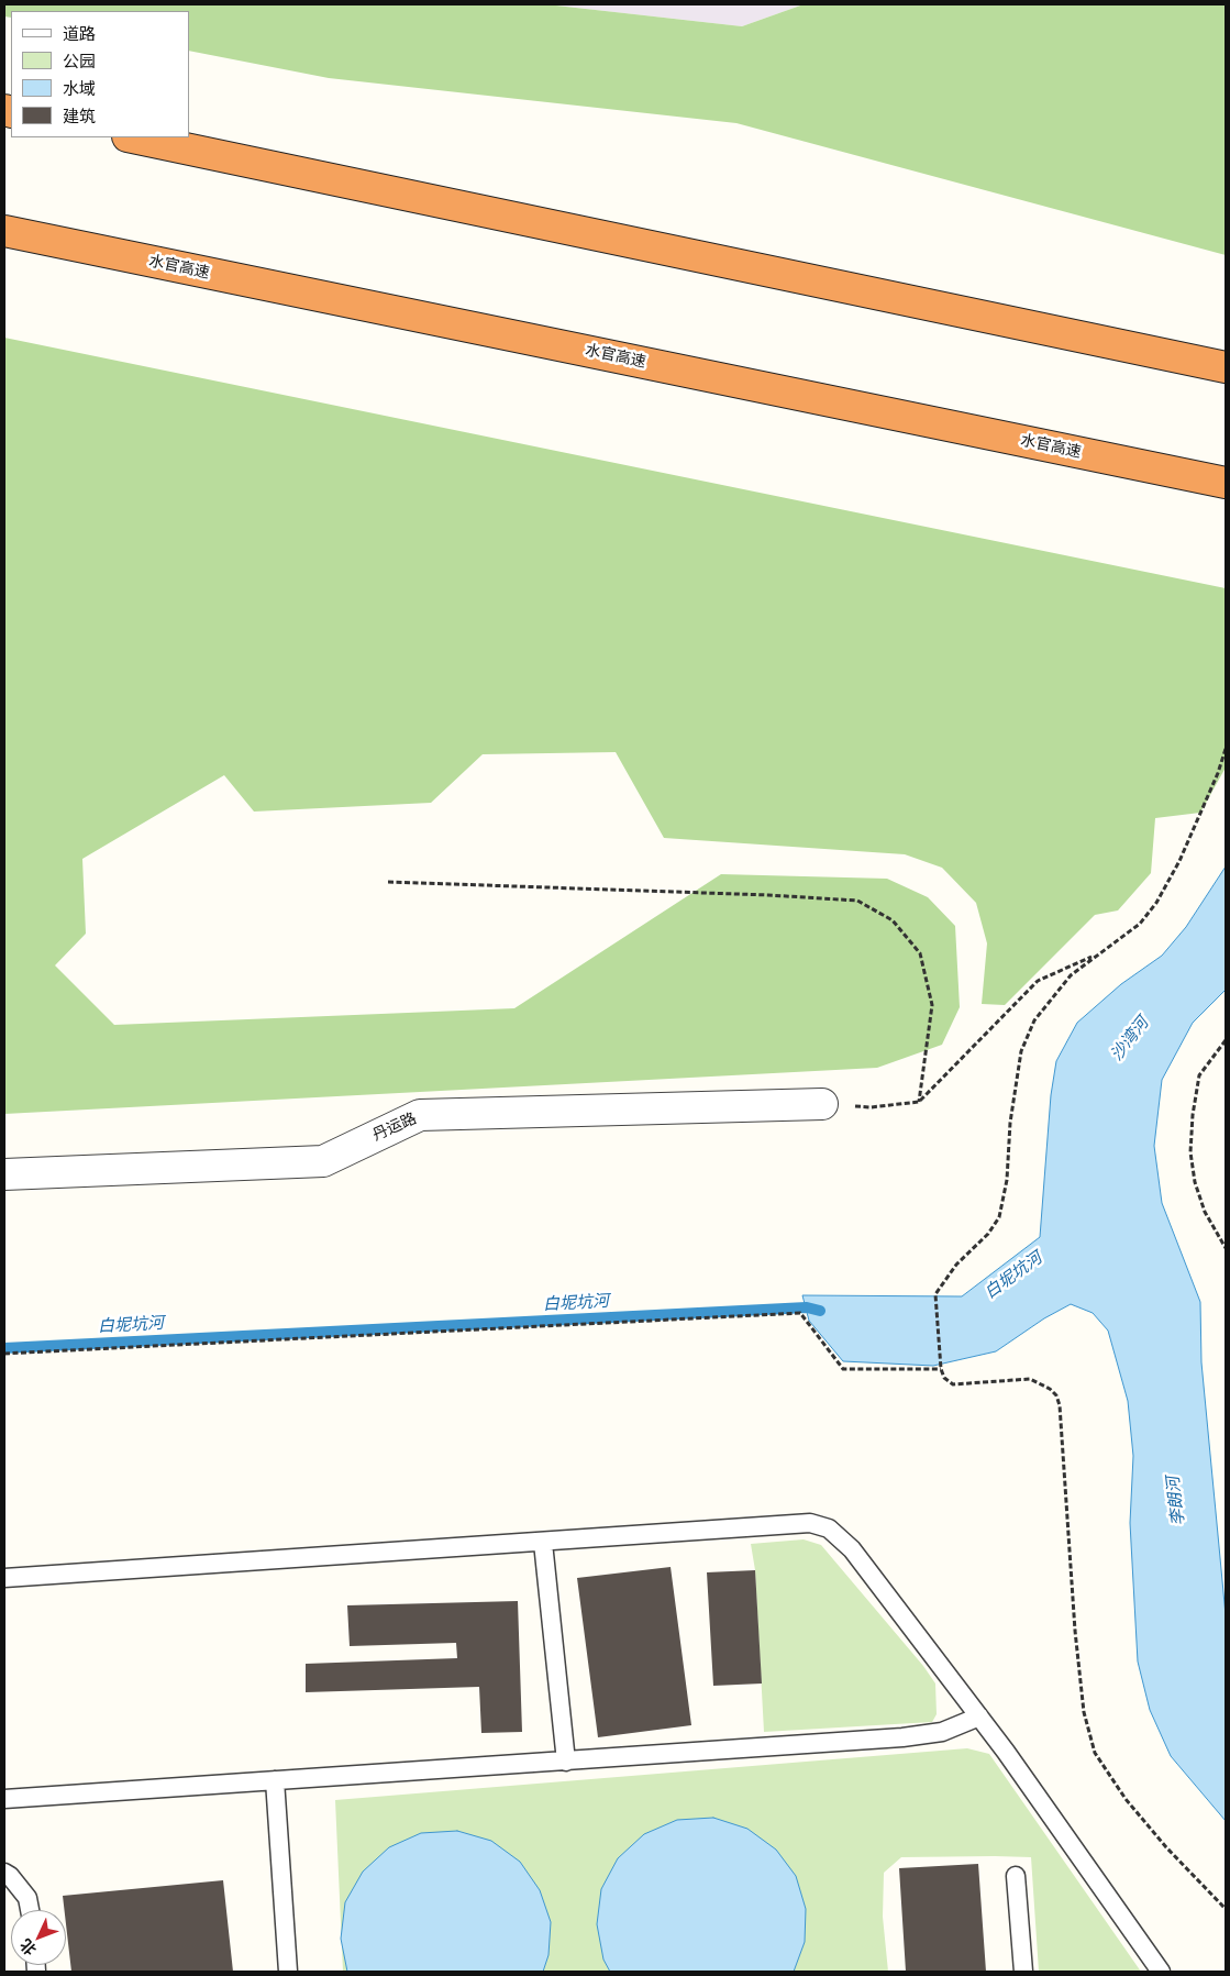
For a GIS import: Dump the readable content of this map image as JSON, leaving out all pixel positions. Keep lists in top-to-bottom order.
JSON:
{
  "streets": {
    "highway": ["水官高速"],
    "street": ["丹运路"]
  },
  "water": ["沙湾河", "白坭坑河", "李朗河"],
  "legend": [
    "道路",
    "公园",
    "水域",
    "建筑"
  ],
  "north": "bottom left"
}
